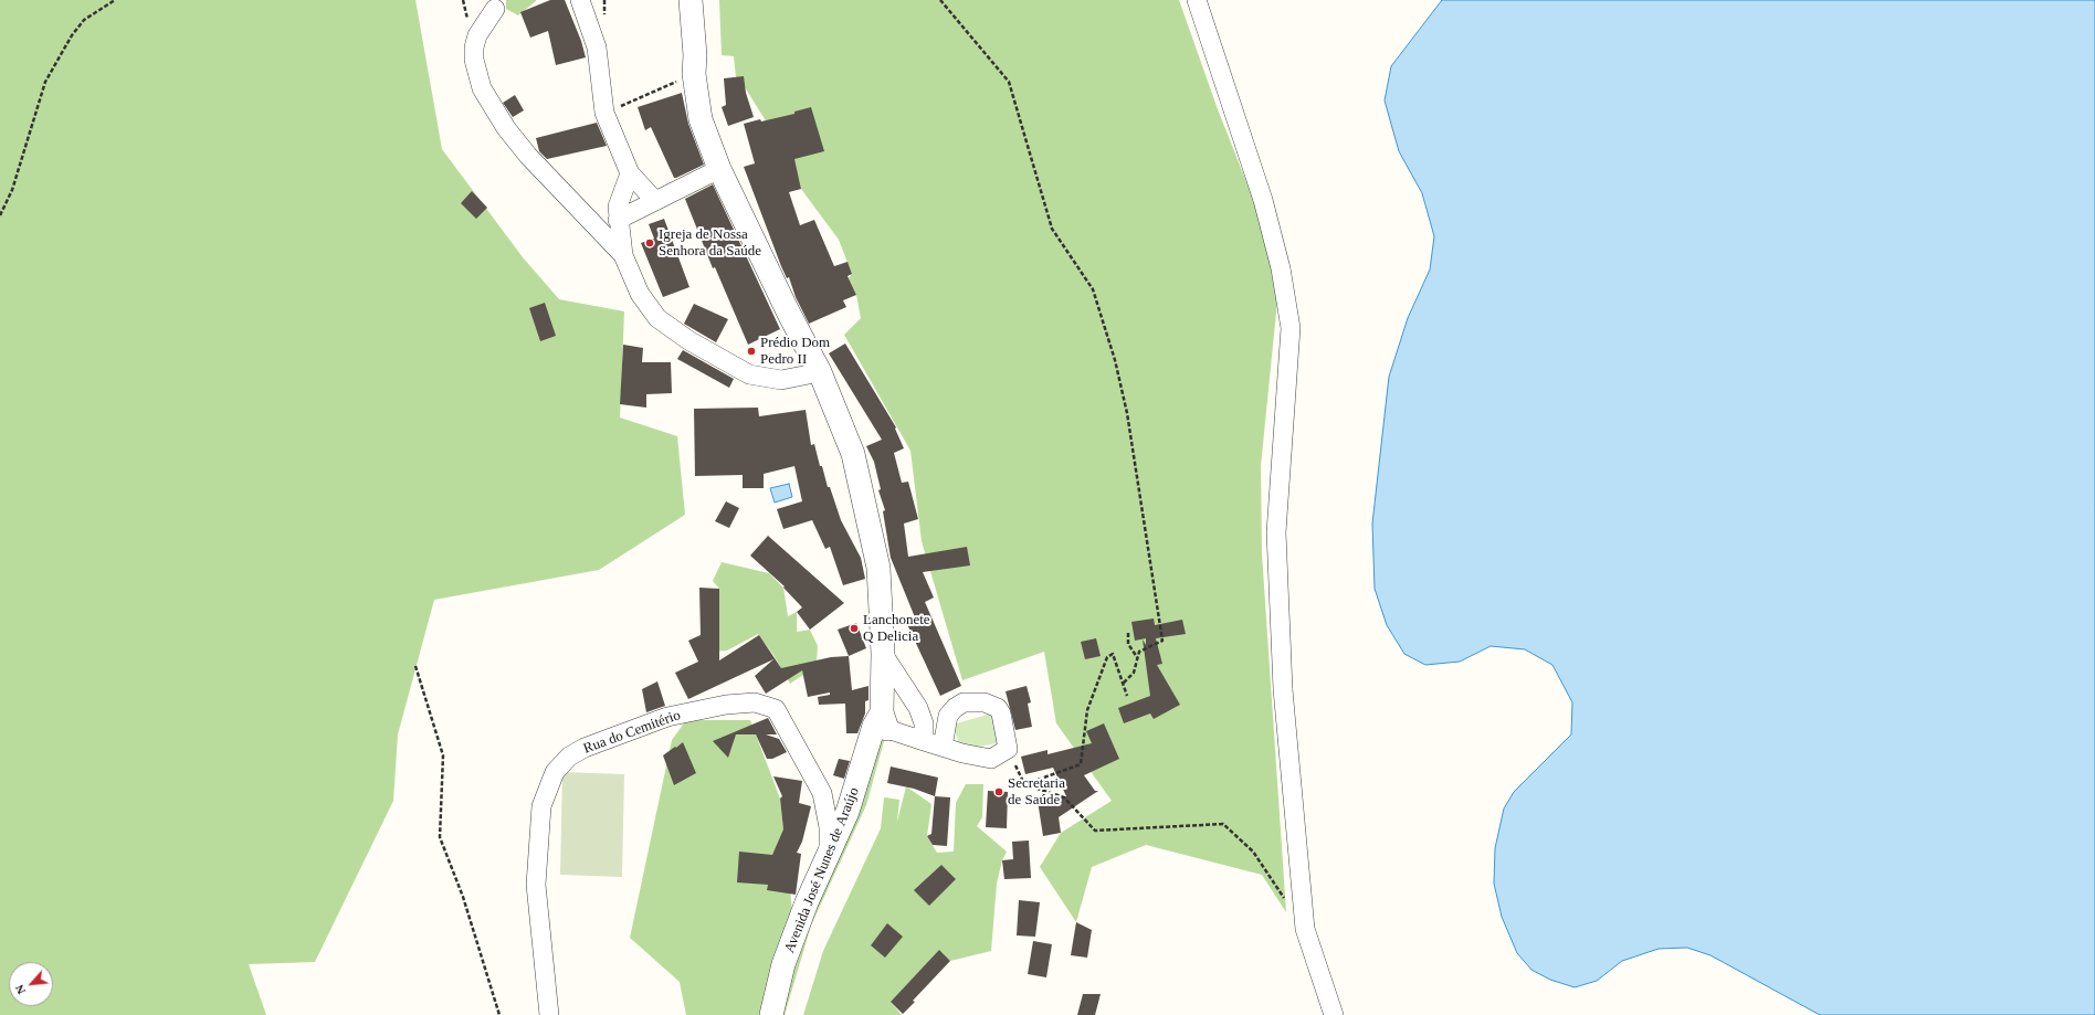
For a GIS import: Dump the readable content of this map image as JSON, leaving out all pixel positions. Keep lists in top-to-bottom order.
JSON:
{
  "streets": {
    "street": ["Rua do Cemitério", "Avenida José Nunes de Araújo"]
  },
  "crossings": [
    ["Rua do Cemitério", "Avenida José Nunes de Araújo"]
  ],
  "places": [
    "Igreja de Nossa Senhora da Saúde",
    "Prédio Dom Pedro II",
    "Lanchonete Q Delicia",
    "Secretaria de Saúde"
  ],
  "north": "bottom left"
}
